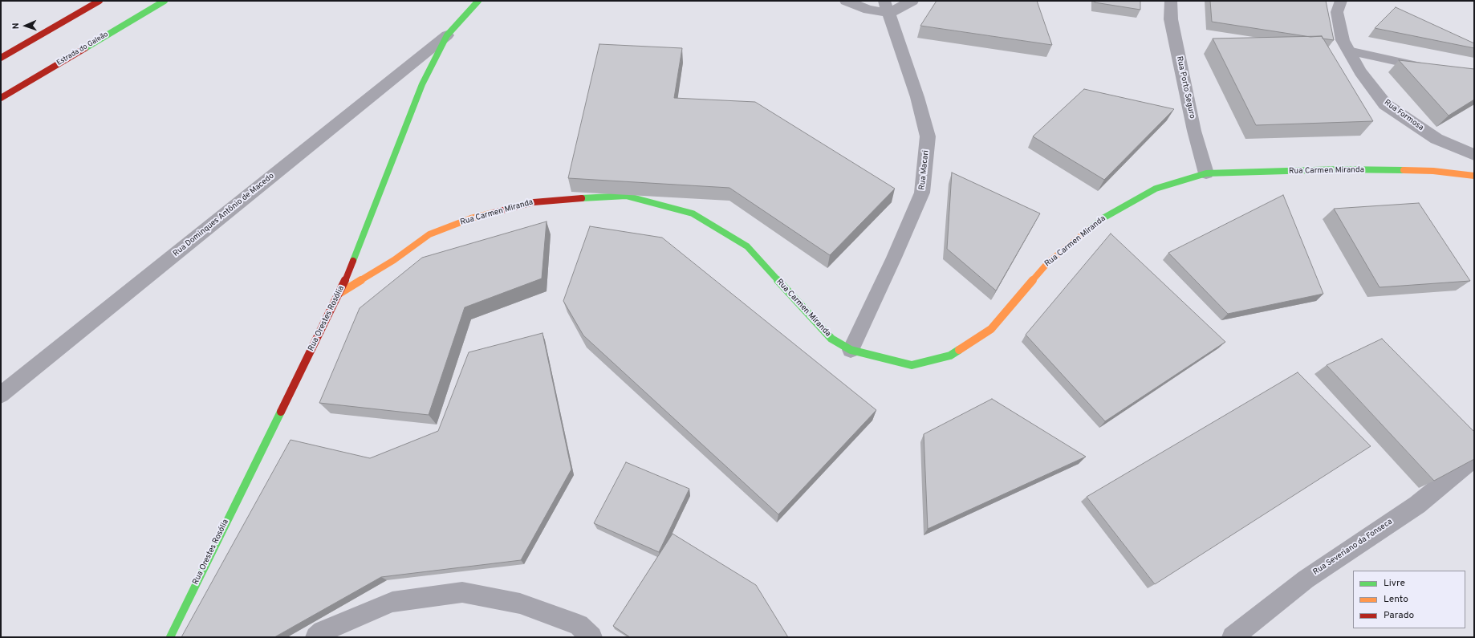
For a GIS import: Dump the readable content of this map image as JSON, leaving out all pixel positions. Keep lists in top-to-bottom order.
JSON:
{
  "streets": {
    "street": [
      "Estrada do Galeão",
      "Rua Porto Seguro",
      "Rua Formosa",
      "Rua Macari",
      "Rua Carmen Miranda",
      "Rua Dominques Antônio de Macedo",
      "Rua Orestes Rosólia",
      "Rua Severiano da Fonseca"
    ]
  },
  "crossings": [
    ["Rua Porto Seguro", "Rua Carmen Miranda"],
    ["Rua Macari", "Rua Carmen Miranda"],
    ["Rua Carmen Miranda", "Rua Orestes Rosólia"],
    ["Rua Dominques Antônio de Macedo", "Rua Orestes Rosólia"]
  ],
  "legend": ["Livre", "Lento", "Parado"],
  "north": "left"
}
